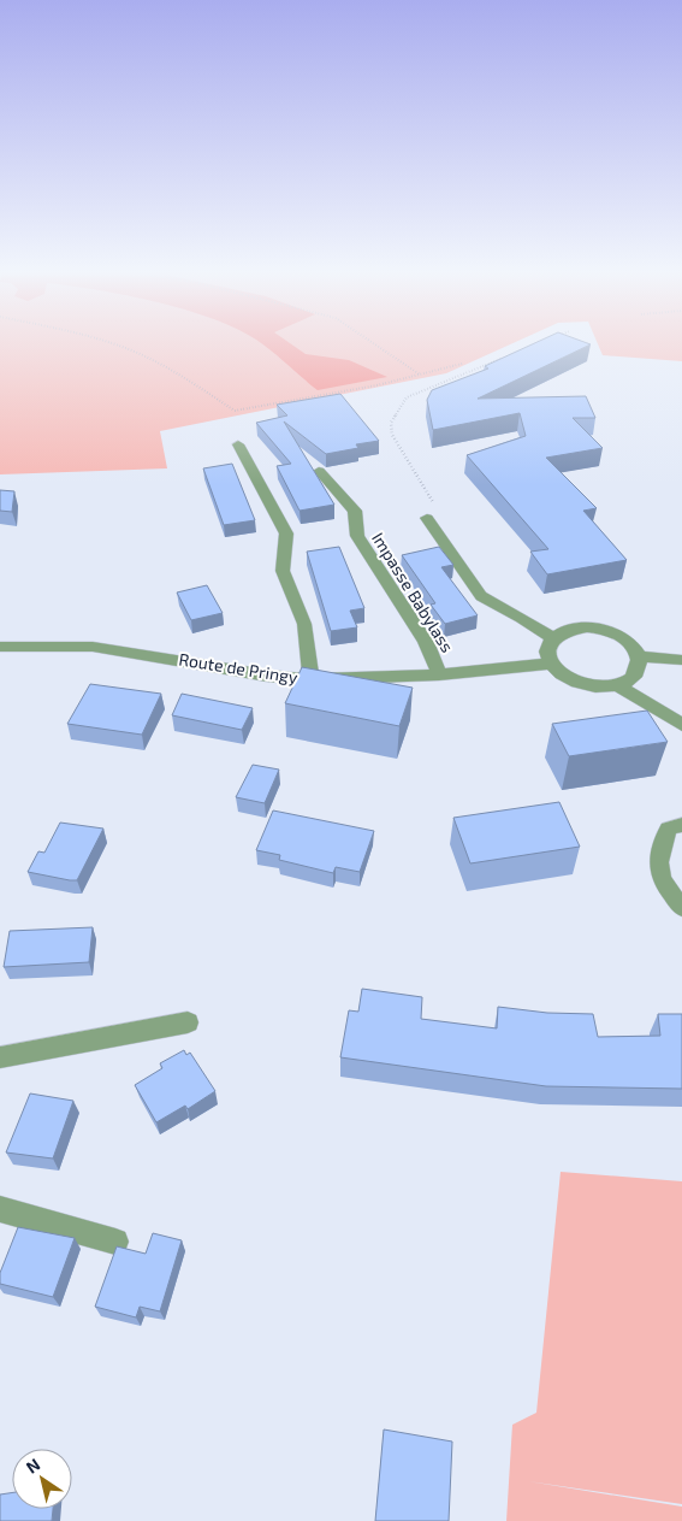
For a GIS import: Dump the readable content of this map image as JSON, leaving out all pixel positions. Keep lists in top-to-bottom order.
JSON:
{
  "streets": {
    "street": ["Impasse Babylass", "Route de Pringy"]
  },
  "crossings": [
    ["Impasse Babylass", "Route de Pringy"]
  ],
  "north": "top left"
}
